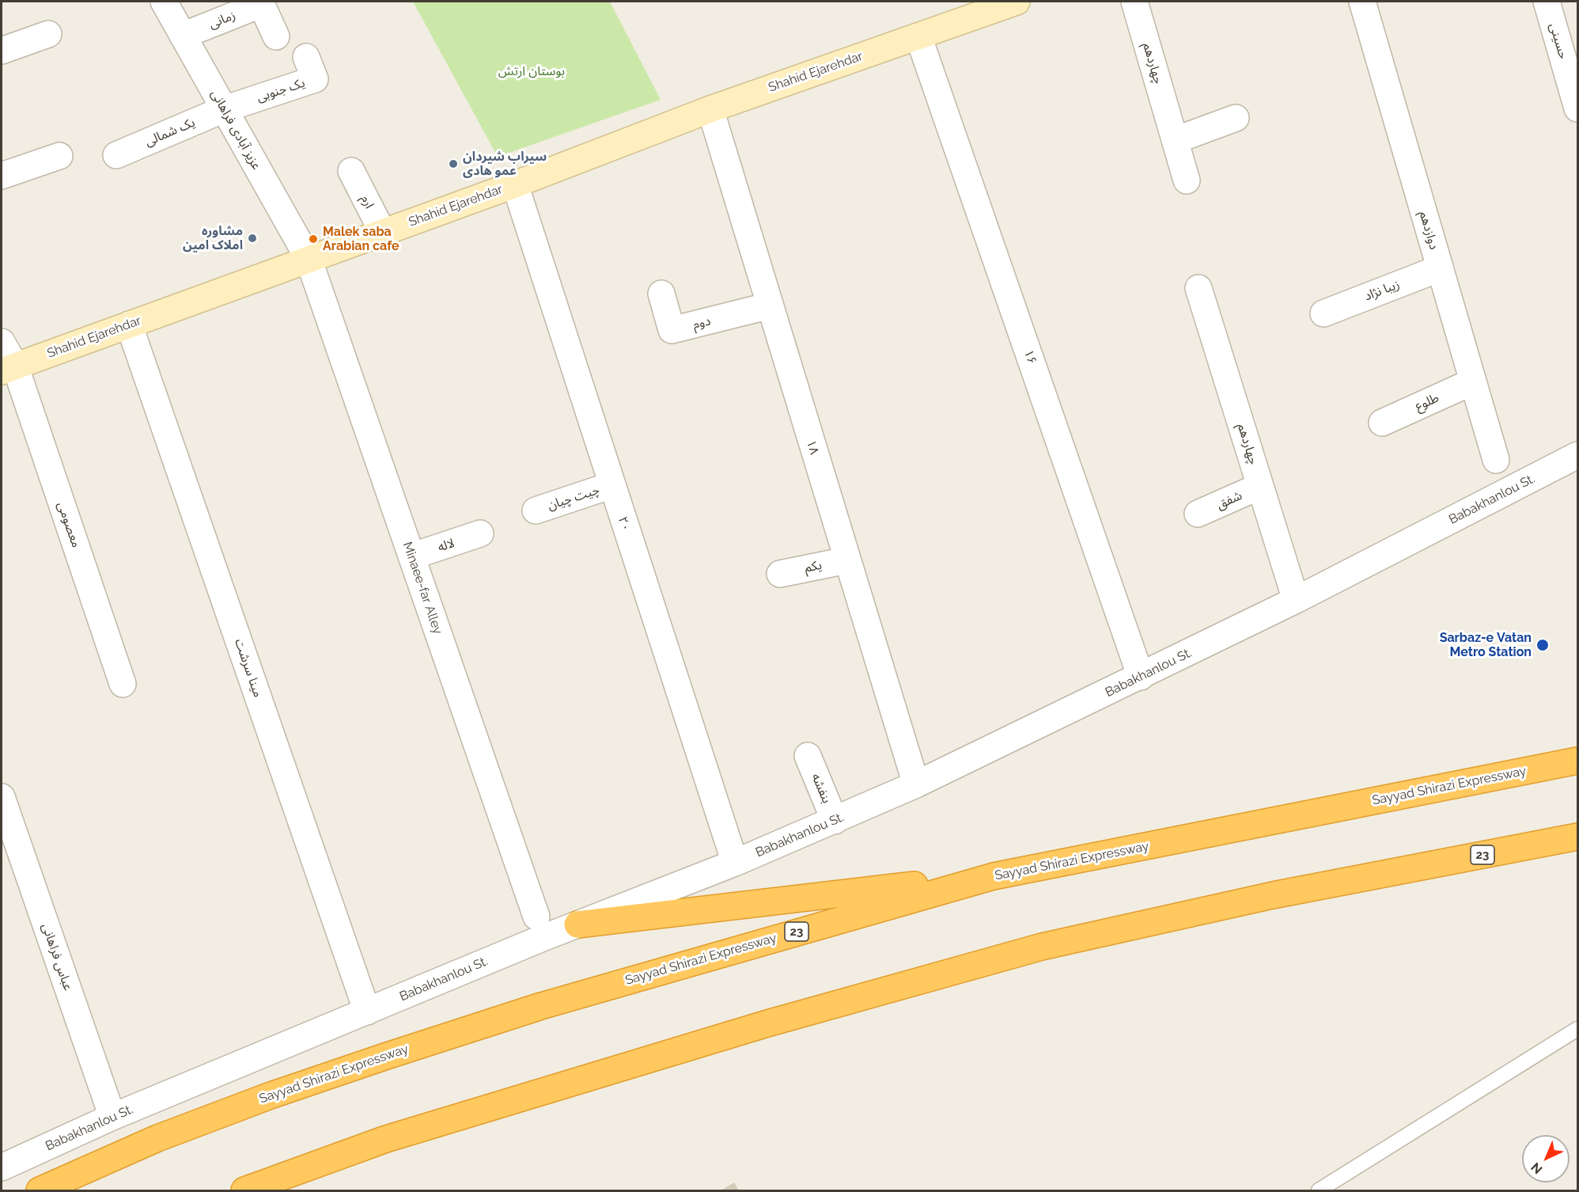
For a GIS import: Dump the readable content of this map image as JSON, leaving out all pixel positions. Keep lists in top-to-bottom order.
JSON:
{
  "streets": {
    "highway": ["Sayyad Shirazi Expressway", "23"],
    "main road": ["Shahid Ejarehdar"],
    "street": [
      "زمانی",
      "حسینی",
      "چهاردهم",
      "یک جنوبی",
      "عزیز آبادی فراهانی",
      "یک شمالی",
      "ارم",
      "دوازدهم",
      "زیبا نژاد",
      "دوم",
      "۱۶",
      "طلوع",
      "۱۸",
      "چیت چیان",
      "Babakhanlou St.",
      "شفق",
      "۲۰",
      "معصومی",
      "لاله",
      "یکم",
      "Minaee-far Alley",
      "مینا سرشت",
      "بنفشه",
      "عباس فراهانی"
    ]
  },
  "crossings": [
    ["زمانی", "عزیز آبادی فراهانی"],
    ["چهاردهم", "Babakhanlou St."],
    ["چهاردهم", "شفق"],
    ["Shahid Ejarehdar", "عزیز آبادی فراهانی"],
    ["Shahid Ejarehdar", "ارم"],
    ["Shahid Ejarehdar", "۱۶"],
    ["Shahid Ejarehdar", "۱۸"],
    ["Shahid Ejarehdar", "۲۰"],
    ["Shahid Ejarehdar", "معصومی"],
    ["Shahid Ejarehdar", "Minaee-far Alley"],
    ["Shahid Ejarehdar", "مینا سرشت"],
    ["یک جنوبی", "عزیز آبادی فراهانی"],
    ["یک جنوبی", "یک شمالی"],
    ["عزیز آبادی فراهانی", "یک شمالی"],
    ["عزیز آبادی فراهانی", "Minaee-far Alley"],
    ["دوازدهم", "زیبا نژاد"],
    ["دوازدهم", "طلوع"],
    ["دوم", "۱۸"],
    ["۱۶", "Babakhanlou St."],
    ["۱۸", "Babakhanlou St."],
    ["۱۸", "یکم"],
    ["چیت چیان", "۲۰"],
    ["Babakhanlou St.", "۲۰"],
    ["Babakhanlou St.", "مینا سرشت"],
    ["Babakhanlou St.", "بنفشه"],
    ["Babakhanlou St.", "عباس فراهانی"],
    ["لاله", "Minaee-far Alley"]
  ],
  "parks": ["بوستان ارتش"],
  "places": [
    "سیراب شیردان عمو هادی",
    "مشاوره املاک امین",
    "Malek saba Arabian cafe",
    "Sarbaz-e Vatan Metro Station"
  ],
  "north": "bottom left"
}
